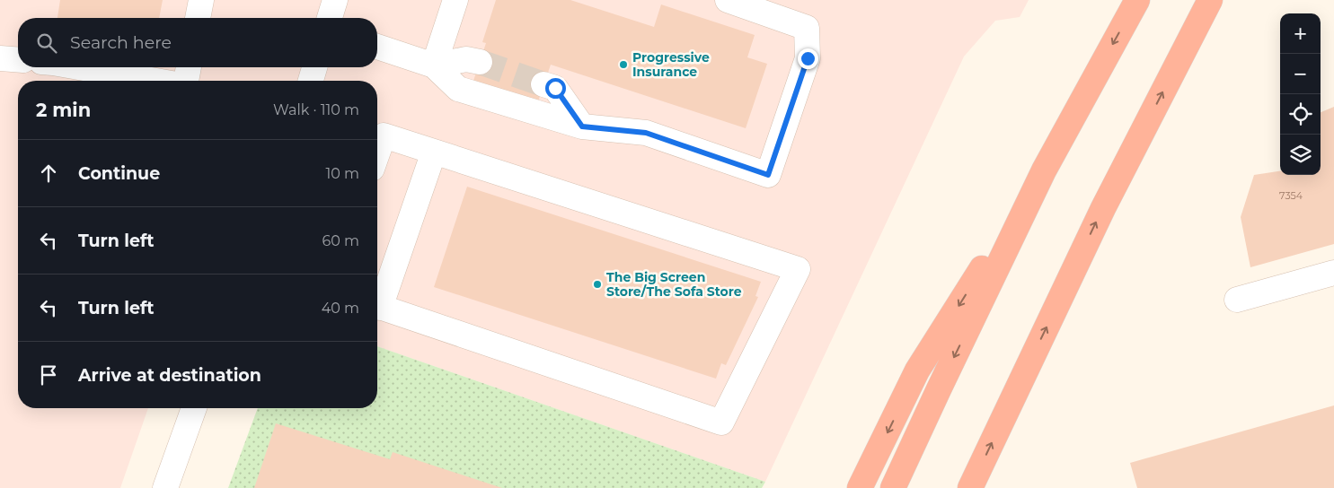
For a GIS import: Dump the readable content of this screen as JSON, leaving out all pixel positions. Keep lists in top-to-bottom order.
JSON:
{
  "places": ["Progressive Insurance", "The Big Screen Store/The Sofa Store"],
  "house_numbers": ["7354"],
  "page": {
    "map_buttons": ["+", "−"],
    "search": "Search here",
    "heading": ["2 min", "Walk · 110 m"],
    "list": [
      ["Continue", "10 m"],
      ["Turn left", "60 m"],
      ["Turn left", "40 m"],
      "Arrive at destination"
    ]
  }
}
